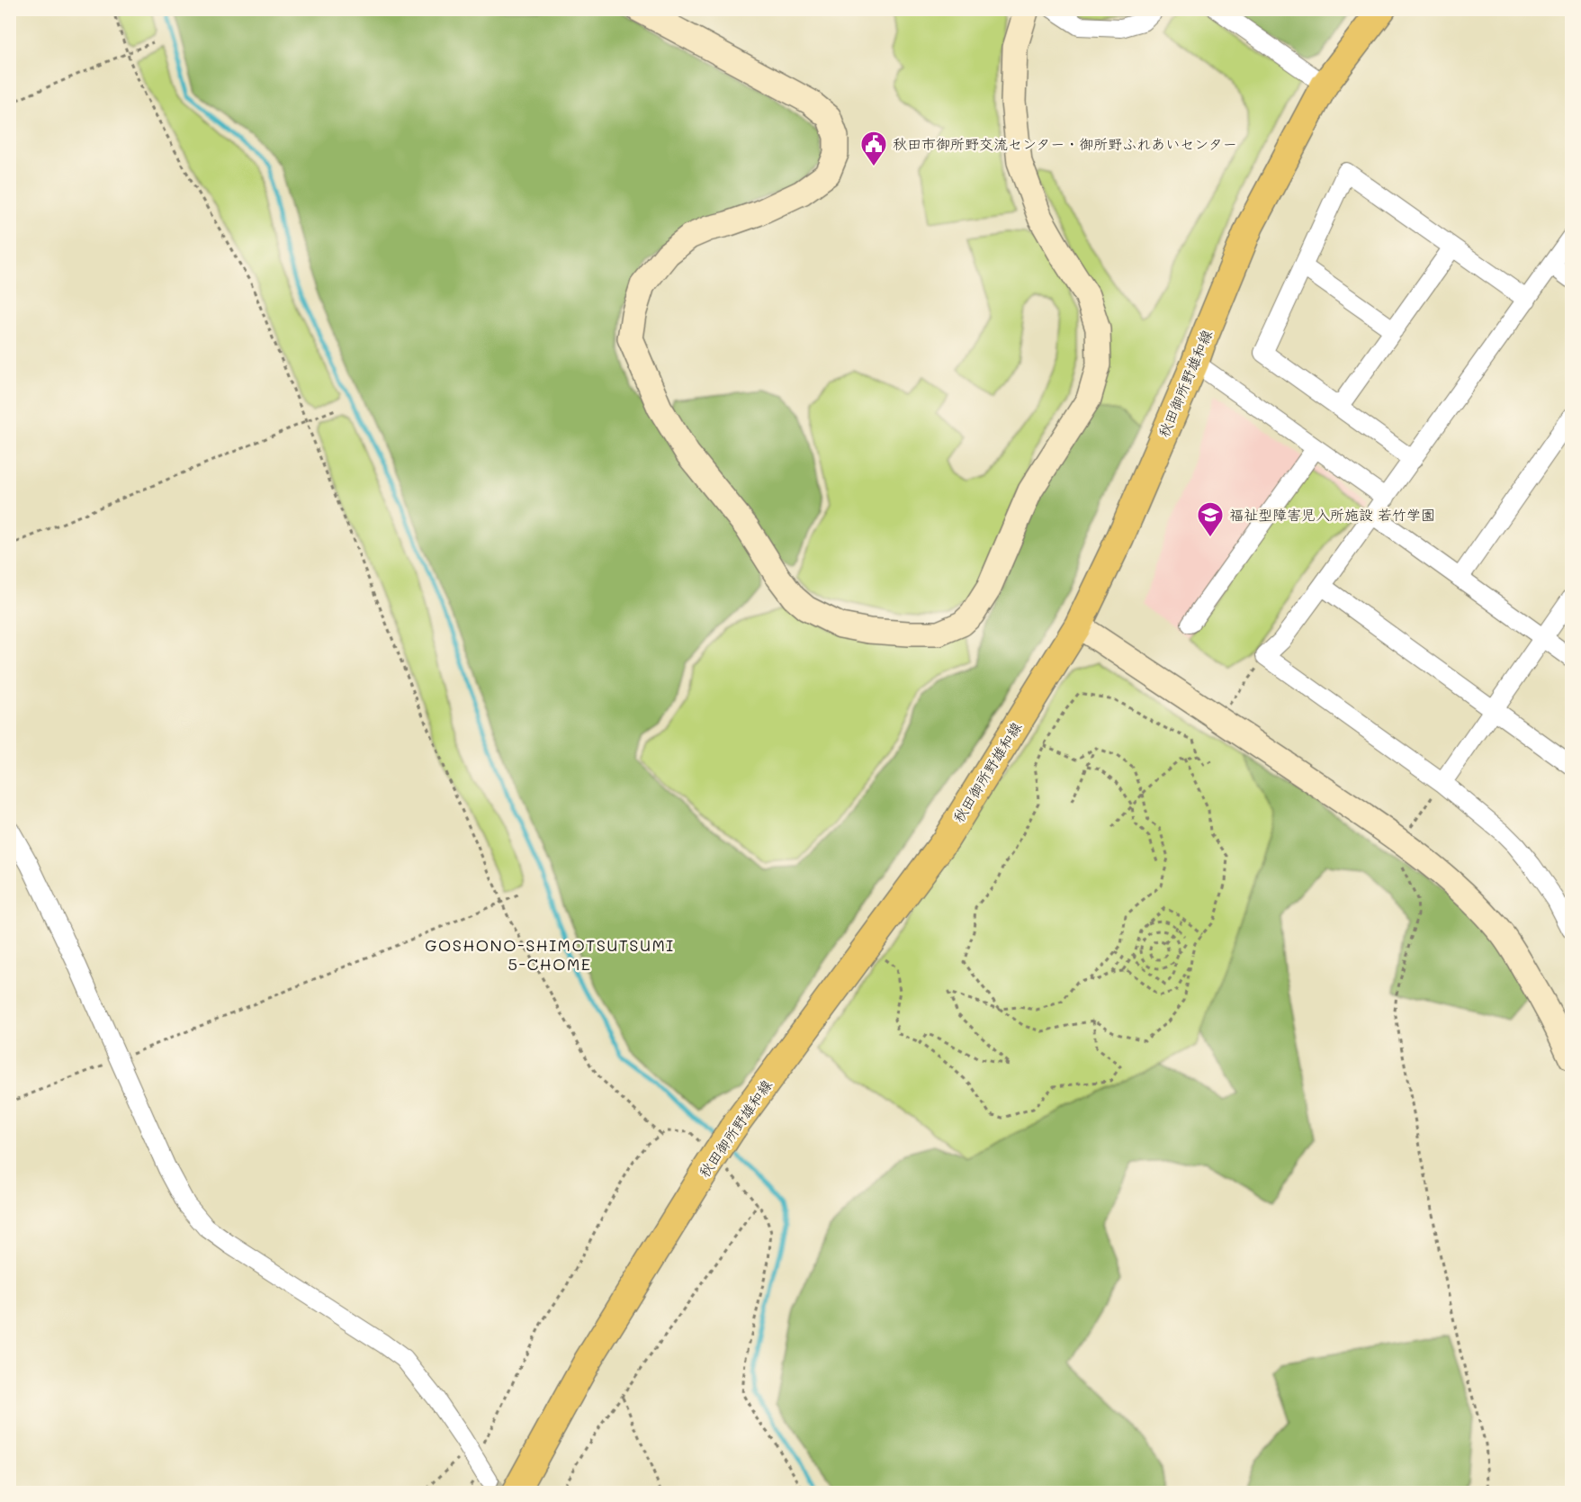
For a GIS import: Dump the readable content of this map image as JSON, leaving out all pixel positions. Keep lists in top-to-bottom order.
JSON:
{
  "streets": {
    "main road": ["秋田御所野雄和線"]
  },
  "districts": ["GOSHONO-SHIMOTSUTSUMI 5-CHOME"],
  "places": {
    "public building": ["秋田市御所野交流センター・御所野ふれあいセンター"],
    "school or university": ["福祉型障害児入所施設 若竹学園"]
  }
}
